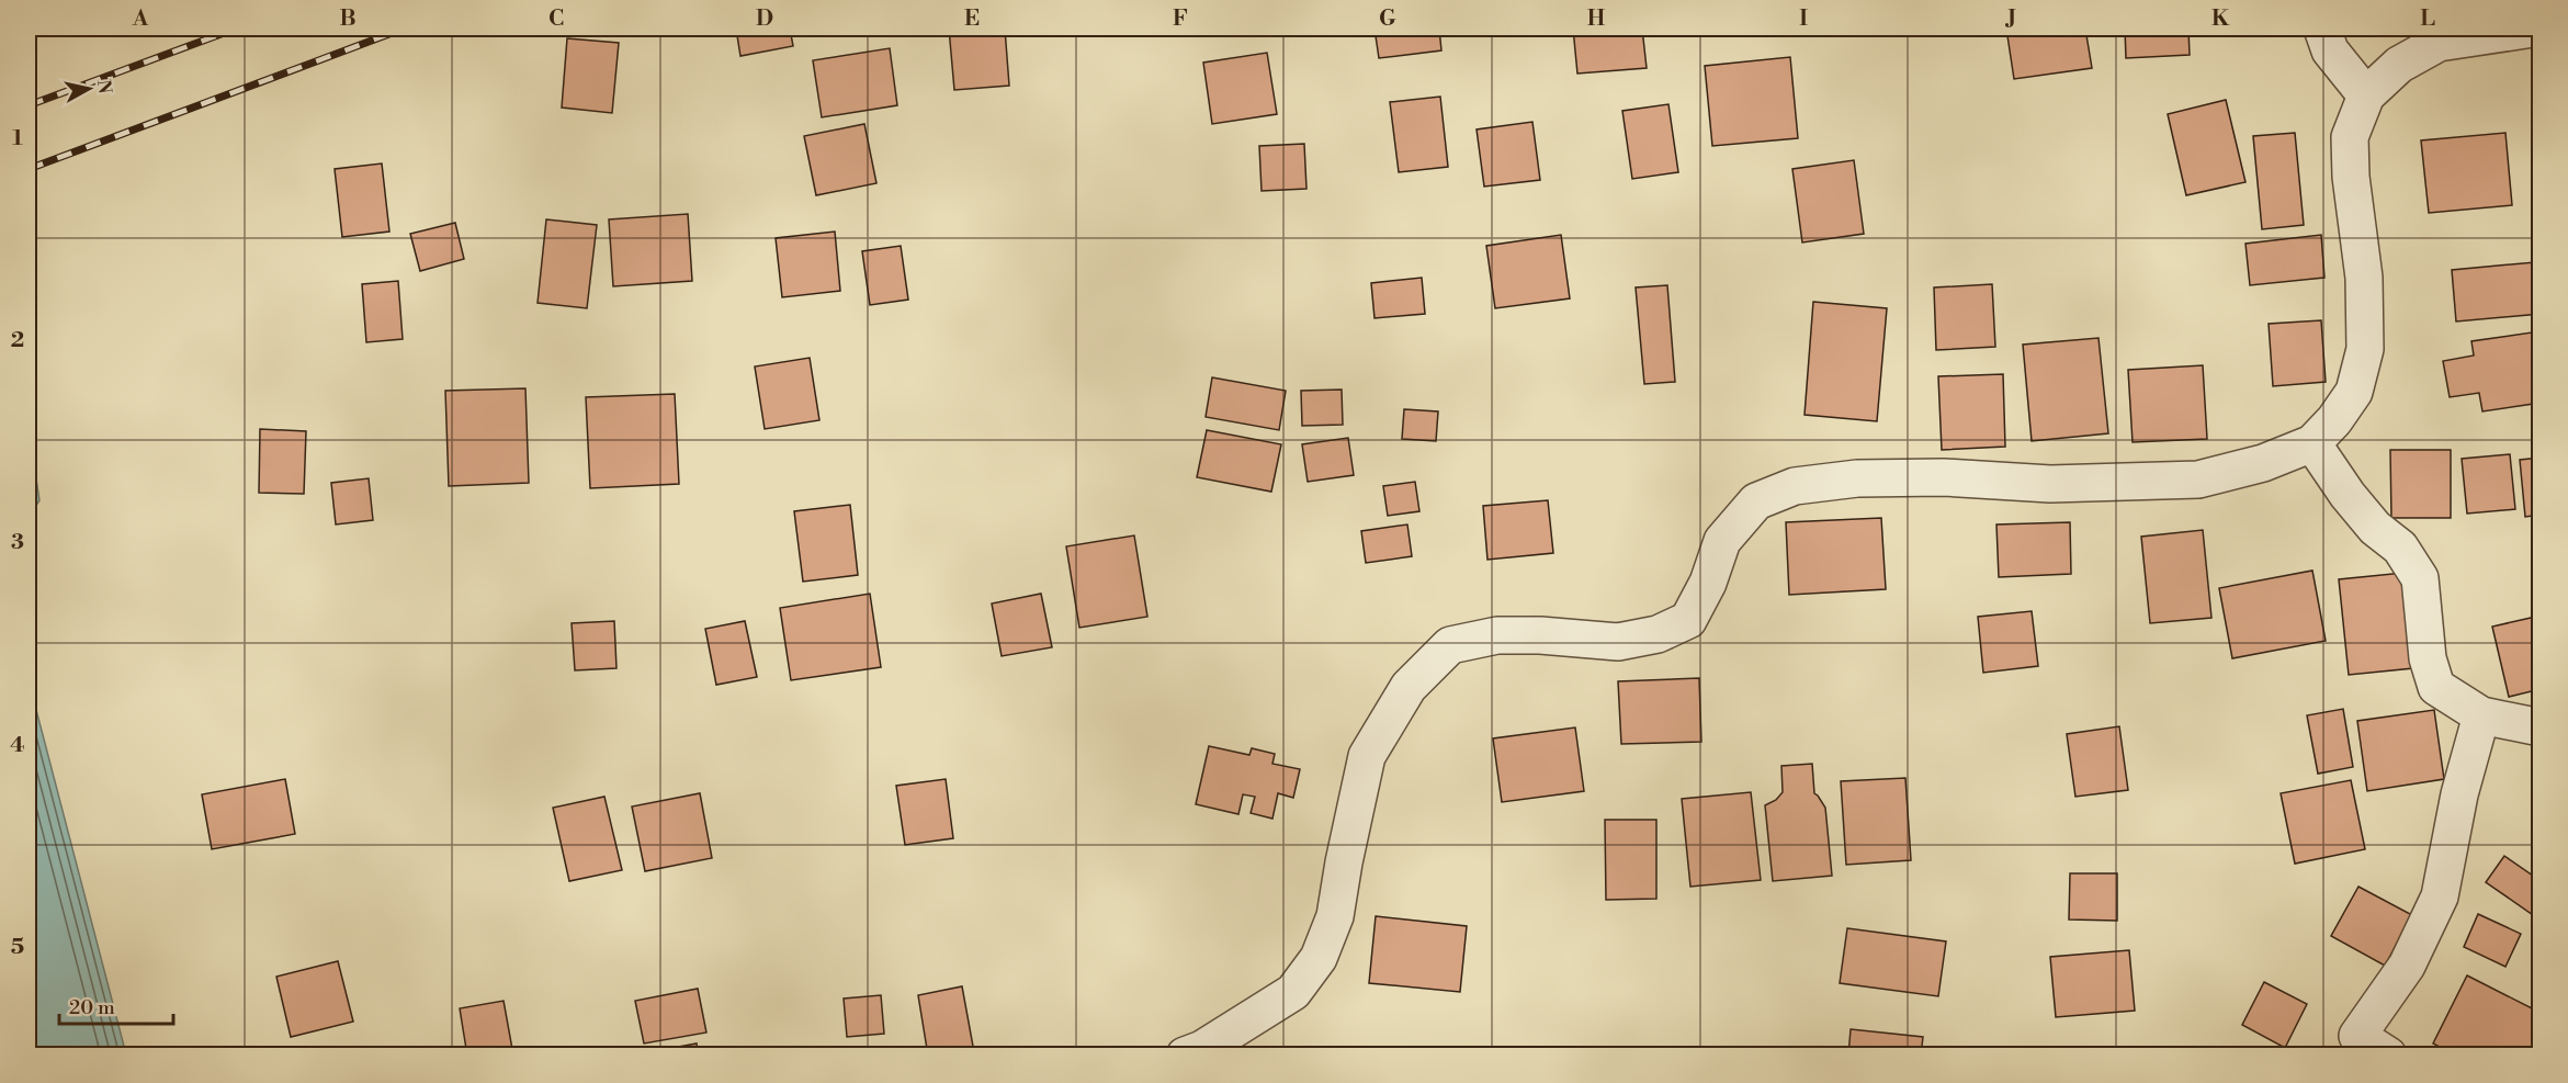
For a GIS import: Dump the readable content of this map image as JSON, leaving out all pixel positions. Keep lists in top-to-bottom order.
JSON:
{
  "scale_bar": "20 m",
  "north": "right",
  "grid": {
    "columns": [
      "A",
      "B",
      "C",
      "D",
      "E",
      "F",
      "G",
      "H",
      "I",
      "J",
      "K",
      "L"
    ],
    "rows": [
      "1",
      "2",
      "3",
      "4",
      "5"
    ]
  }
}
